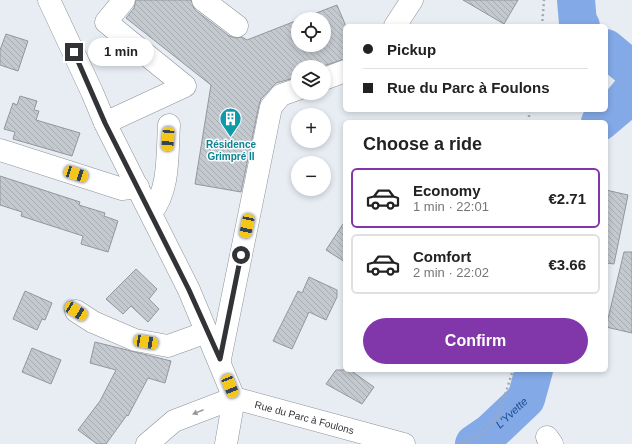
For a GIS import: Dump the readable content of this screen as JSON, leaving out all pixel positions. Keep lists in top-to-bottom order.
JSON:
{
  "streets": {
    "street": ["Rue du Parc à Foulons"]
  },
  "water": ["L'Yvette"],
  "places": {
    "building": ["Résidence Grimpré II"]
  },
  "page": {
    "map_buttons": ["+", "−"],
    "banner": ["Pickup", "Rue du Parc à Foulons"],
    "bubble": "1 min",
    "heading": "Choose a ride",
    "list": [
      {
        "name": "Economy",
        "note": "1 min · 22:01",
        "value": "€2.71"
      },
      {
        "name": "Comfort",
        "note": "2 min · 22:02",
        "value": "€3.66"
      }
    ],
    "buttons": "Confirm"
  }
}
